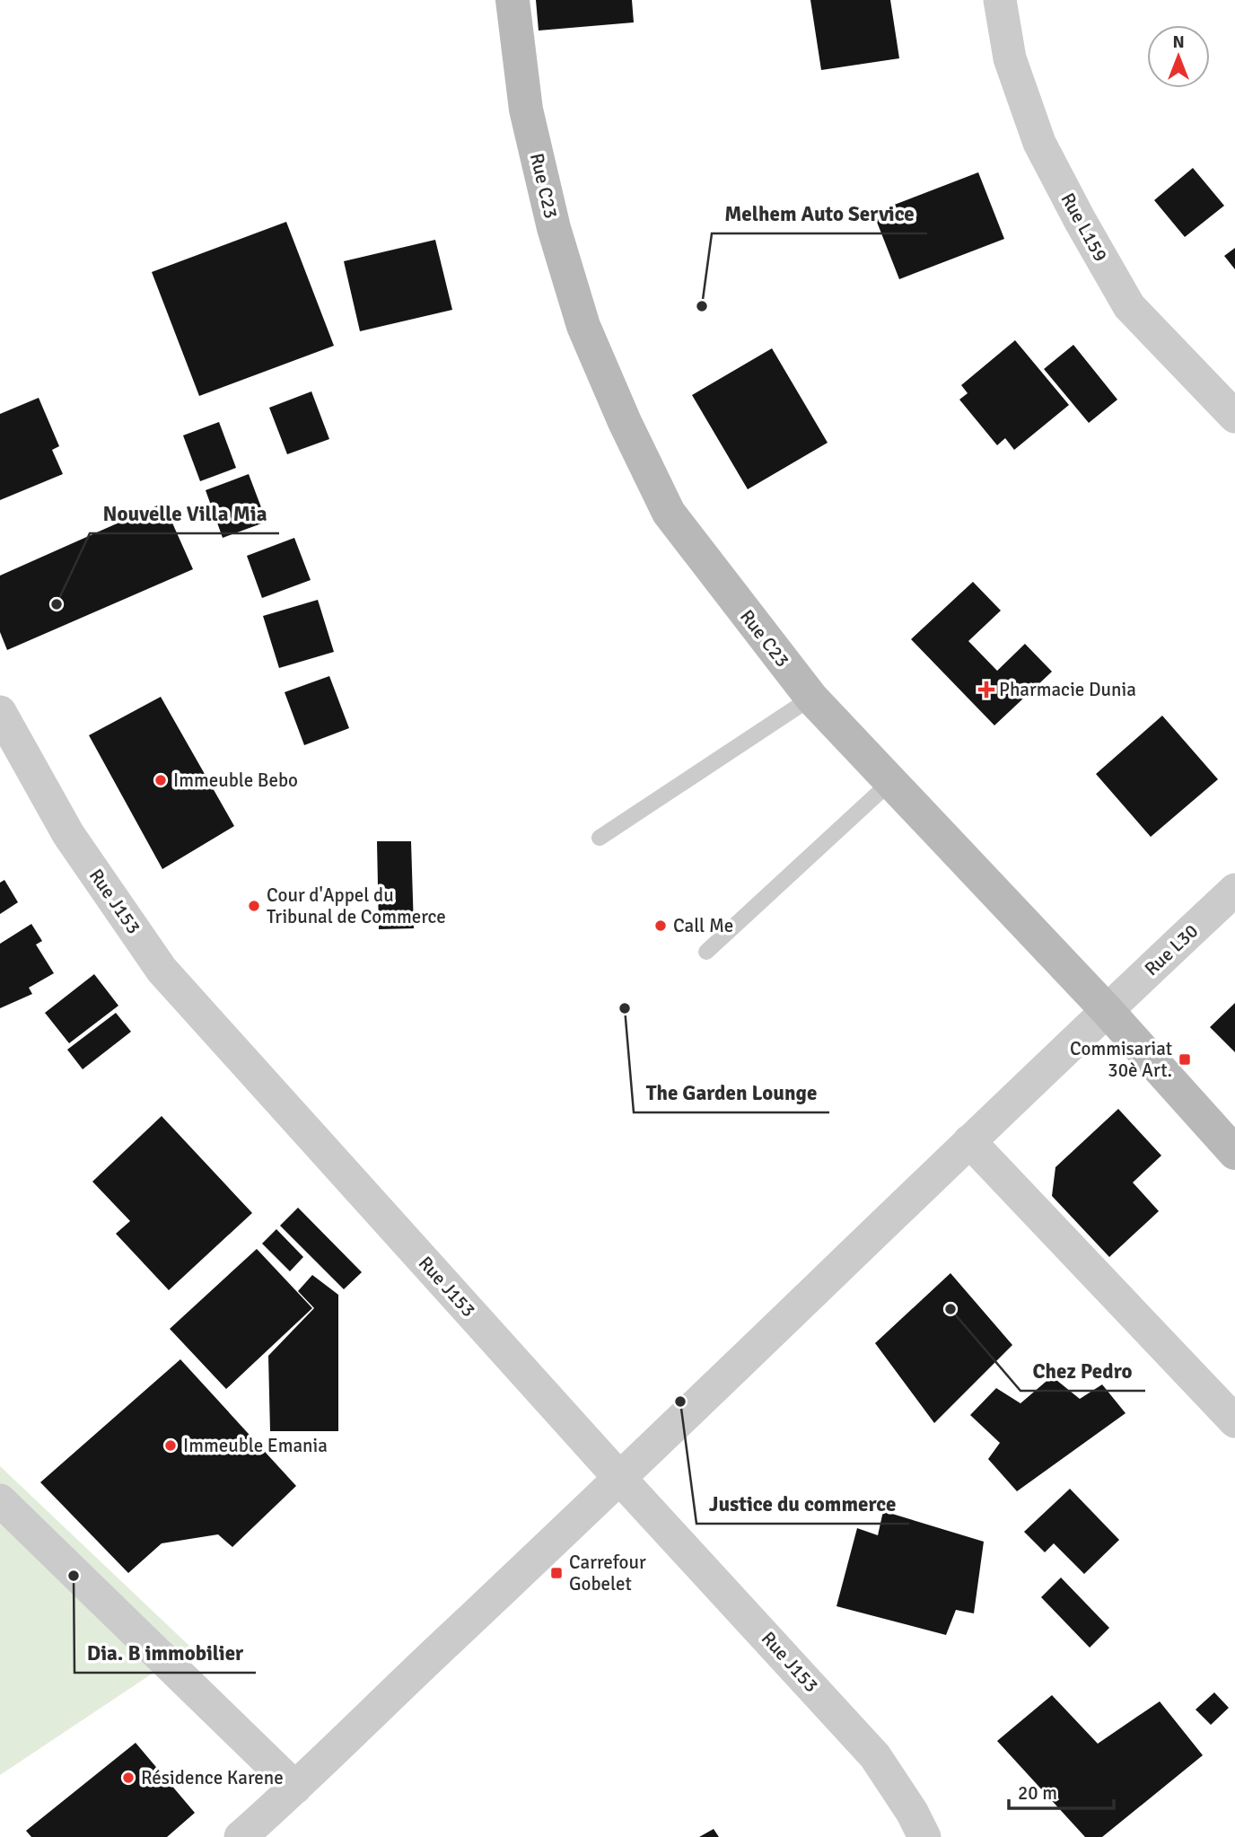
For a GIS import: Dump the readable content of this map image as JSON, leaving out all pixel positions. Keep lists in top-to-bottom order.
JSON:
{
  "streets": {
    "street": [
      "Rue C23",
      "Rue L159",
      "Rue J153",
      "Rue L30"
    ]
  },
  "crossings": [
    ["Rue C23", "Rue L30"],
    ["Rue J153", "Rue L30"]
  ],
  "places": {
    "other": [
      "Melhem Auto Service",
      "Nouvelle Villa Mia",
      "Immeuble Bebo",
      "Cour d'Appel du Tribunal de Commerce",
      "Call Me",
      "The Garden Lounge",
      "Chez Pedro",
      "Justice du commerce",
      "Immeuble Emania",
      "Dia. B immobilier",
      "Résidence Karene"
    ],
    "health": ["Pharmacie Dunia"],
    "transit": ["Commisariat 30è Art.", "Carrefour Gobelet"]
  },
  "scale_bar": "20 m",
  "north": "top"
}
